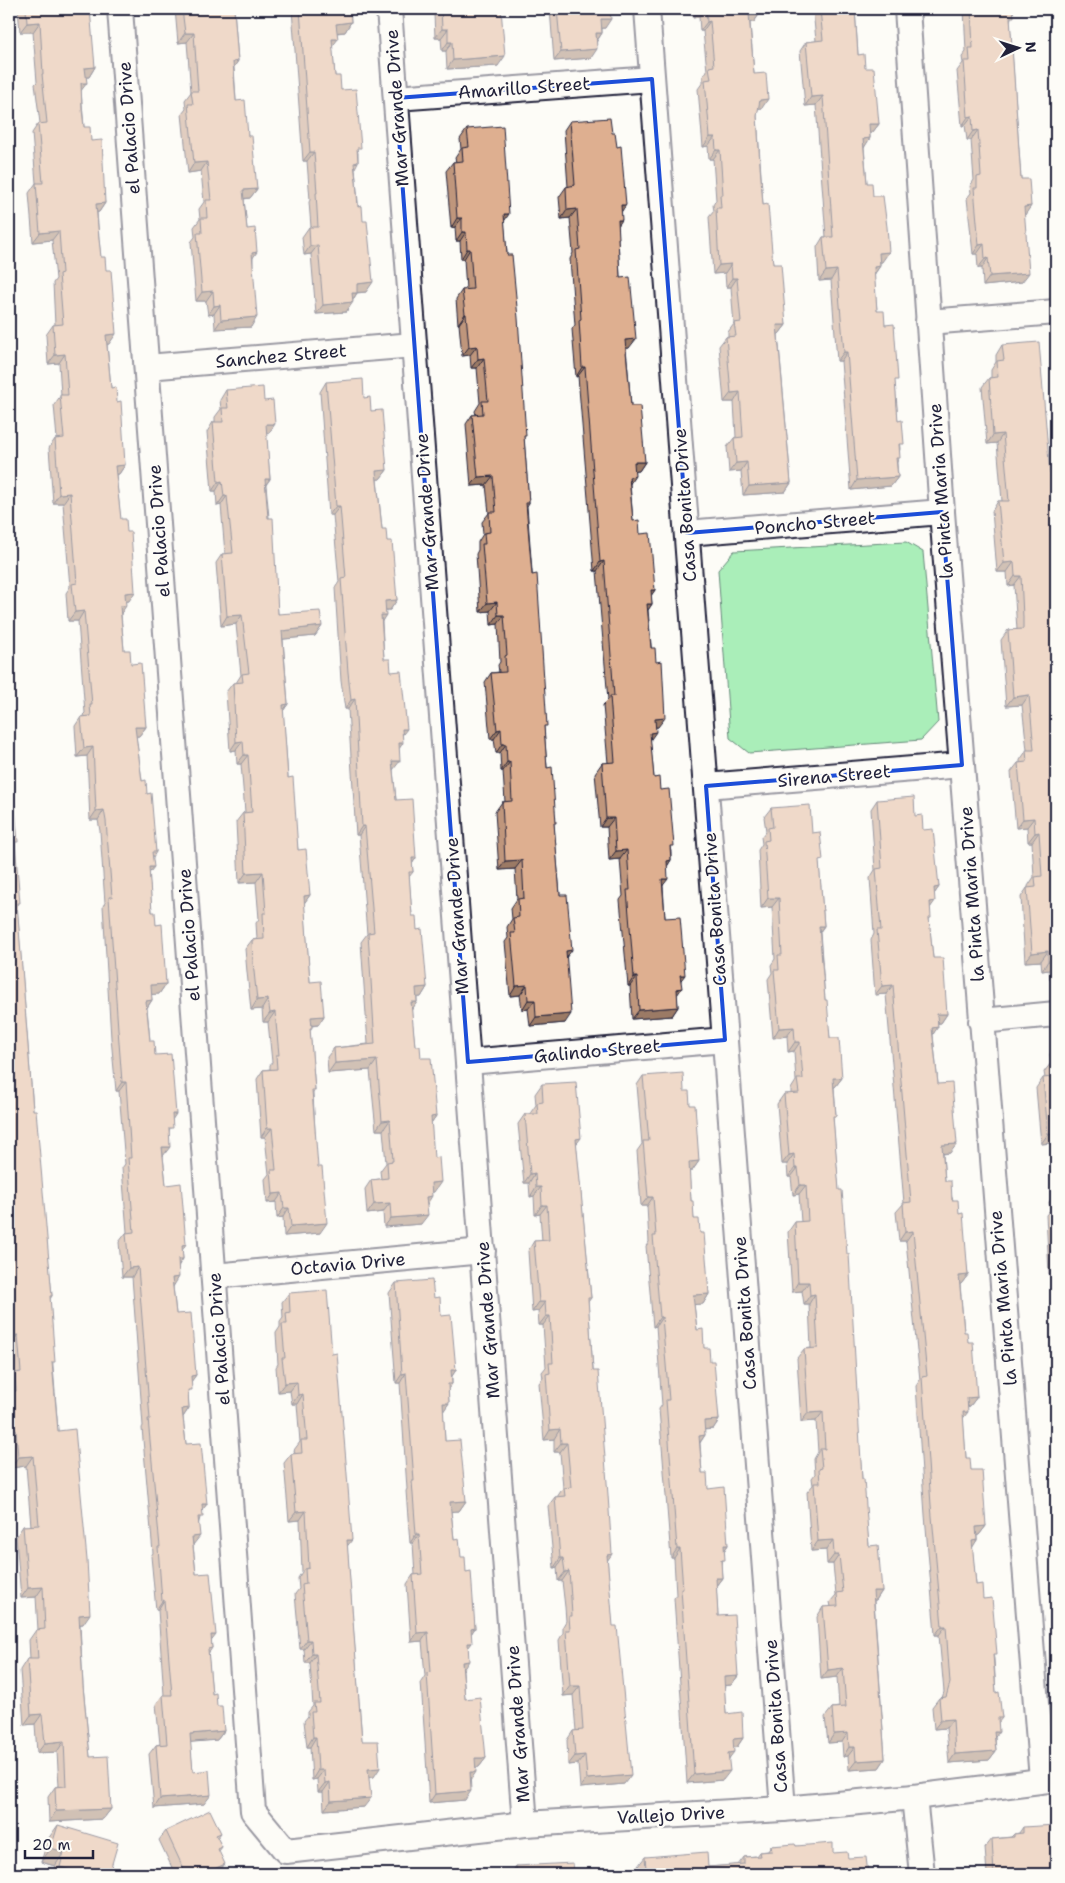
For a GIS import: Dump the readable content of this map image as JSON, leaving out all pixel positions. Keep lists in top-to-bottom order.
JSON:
{
  "streets": {
    "street": [
      "Amarillo Street",
      "Mar Grande Drive",
      "el Palacio Drive",
      "Sanchez Street",
      "la Pinta Maria Drive",
      "Casa Bonita Drive",
      "Poncho Street",
      "Sirena Street",
      "Galindo Street",
      "Octavia Drive",
      "Vallejo Drive"
    ]
  },
  "crossings": [
    ["Amarillo Street", "Mar Grande Drive"],
    ["Amarillo Street", "Casa Bonita Drive"],
    ["Mar Grande Drive", "Sanchez Street"],
    ["Mar Grande Drive", "Galindo Street"],
    ["Mar Grande Drive", "Octavia Drive"],
    ["Mar Grande Drive", "Vallejo Drive"],
    ["el Palacio Drive", "Sanchez Street"],
    ["el Palacio Drive", "Octavia Drive"],
    ["el Palacio Drive", "Vallejo Drive"],
    ["la Pinta Maria Drive", "Poncho Street"],
    ["la Pinta Maria Drive", "Sirena Street"],
    ["la Pinta Maria Drive", "Vallejo Drive"],
    ["Casa Bonita Drive", "Poncho Street"],
    ["Casa Bonita Drive", "Sirena Street"],
    ["Casa Bonita Drive", "Galindo Street"],
    ["Casa Bonita Drive", "Vallejo Drive"]
  ],
  "scale_bar": "20 m",
  "north": "right"
}
